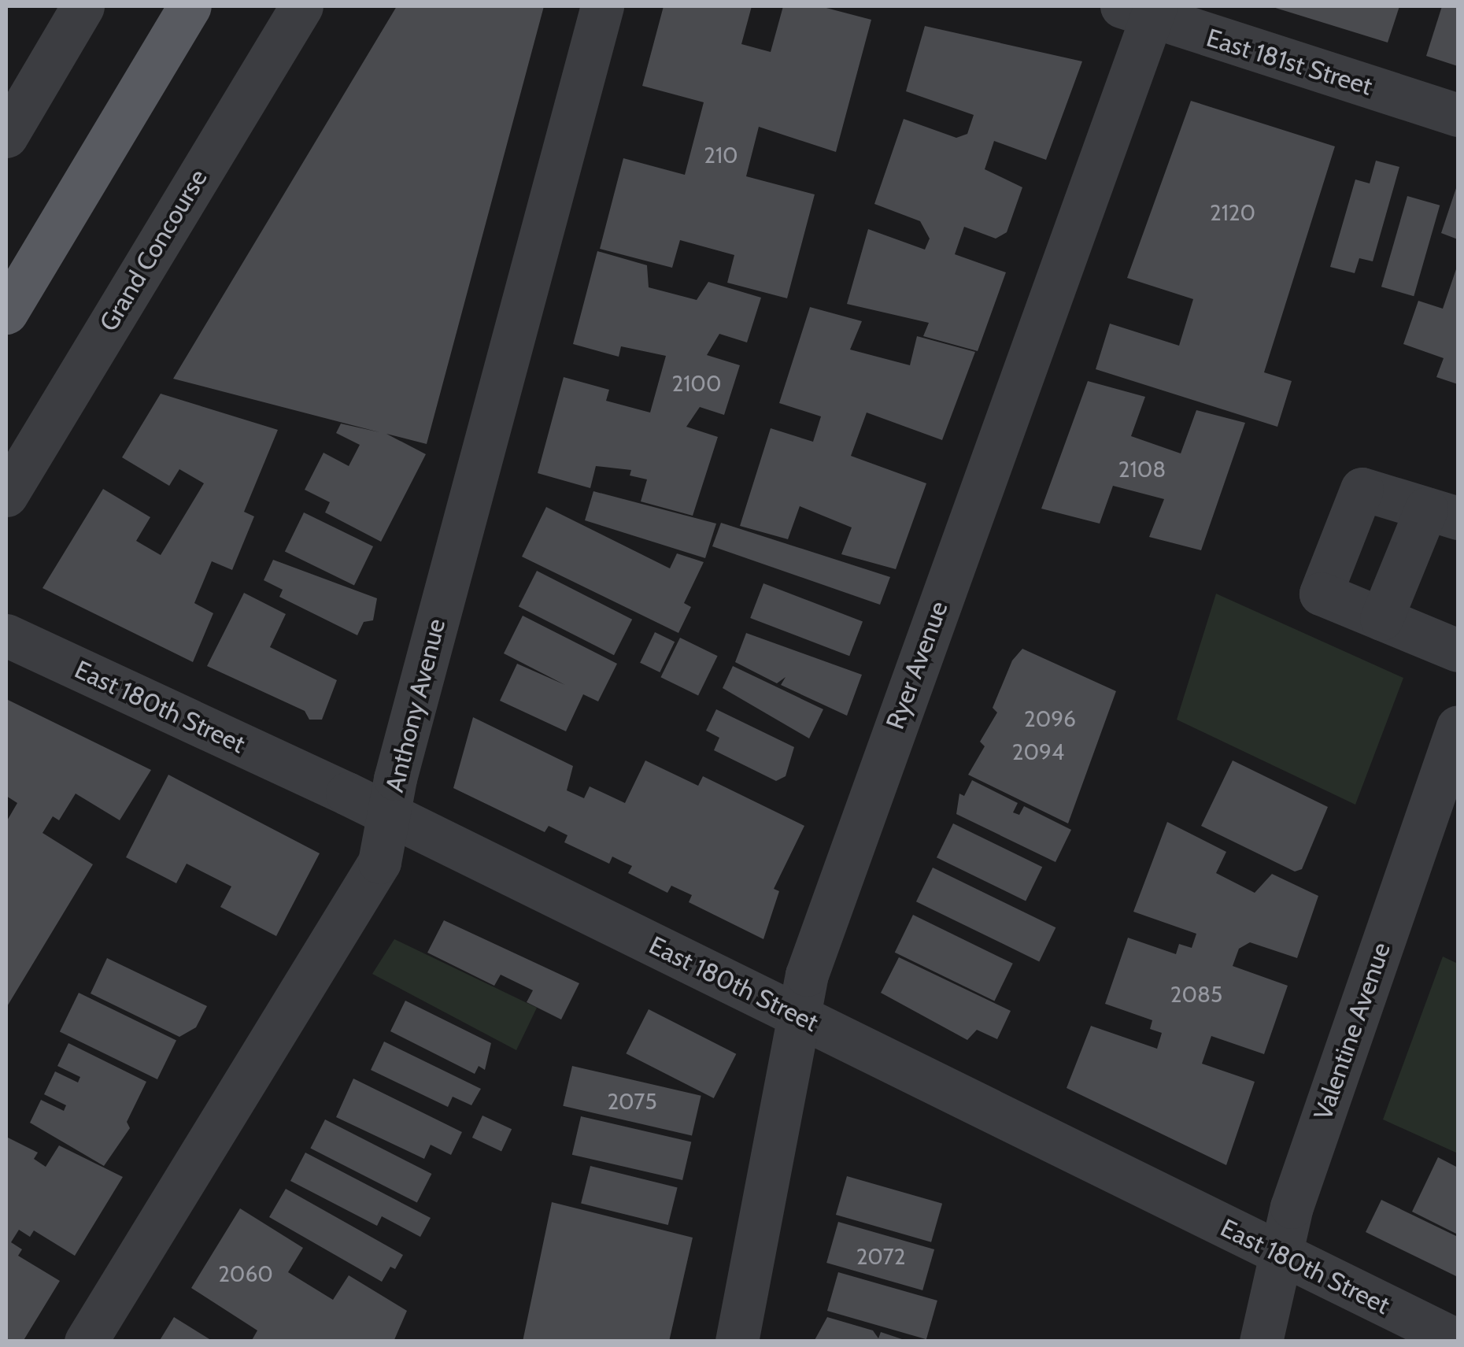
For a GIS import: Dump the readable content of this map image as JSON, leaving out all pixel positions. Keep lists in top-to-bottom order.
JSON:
{
  "streets": {
    "street": [
      "East 181st Street",
      "Grand Concourse",
      "Ryer Avenue",
      "Anthony Avenue",
      "East 180th Street",
      "Valentine Avenue"
    ]
  },
  "crossings": [
    ["East 181st Street", "Ryer Avenue"],
    ["Ryer Avenue", "East 180th Street"],
    ["Anthony Avenue", "East 180th Street"],
    ["East 180th Street", "Valentine Avenue"]
  ],
  "house_numbers": [
    "210",
    "2120",
    "2100",
    "2108",
    "2096",
    "2094",
    "2085",
    "2075",
    "2072",
    "2060"
  ]
}
